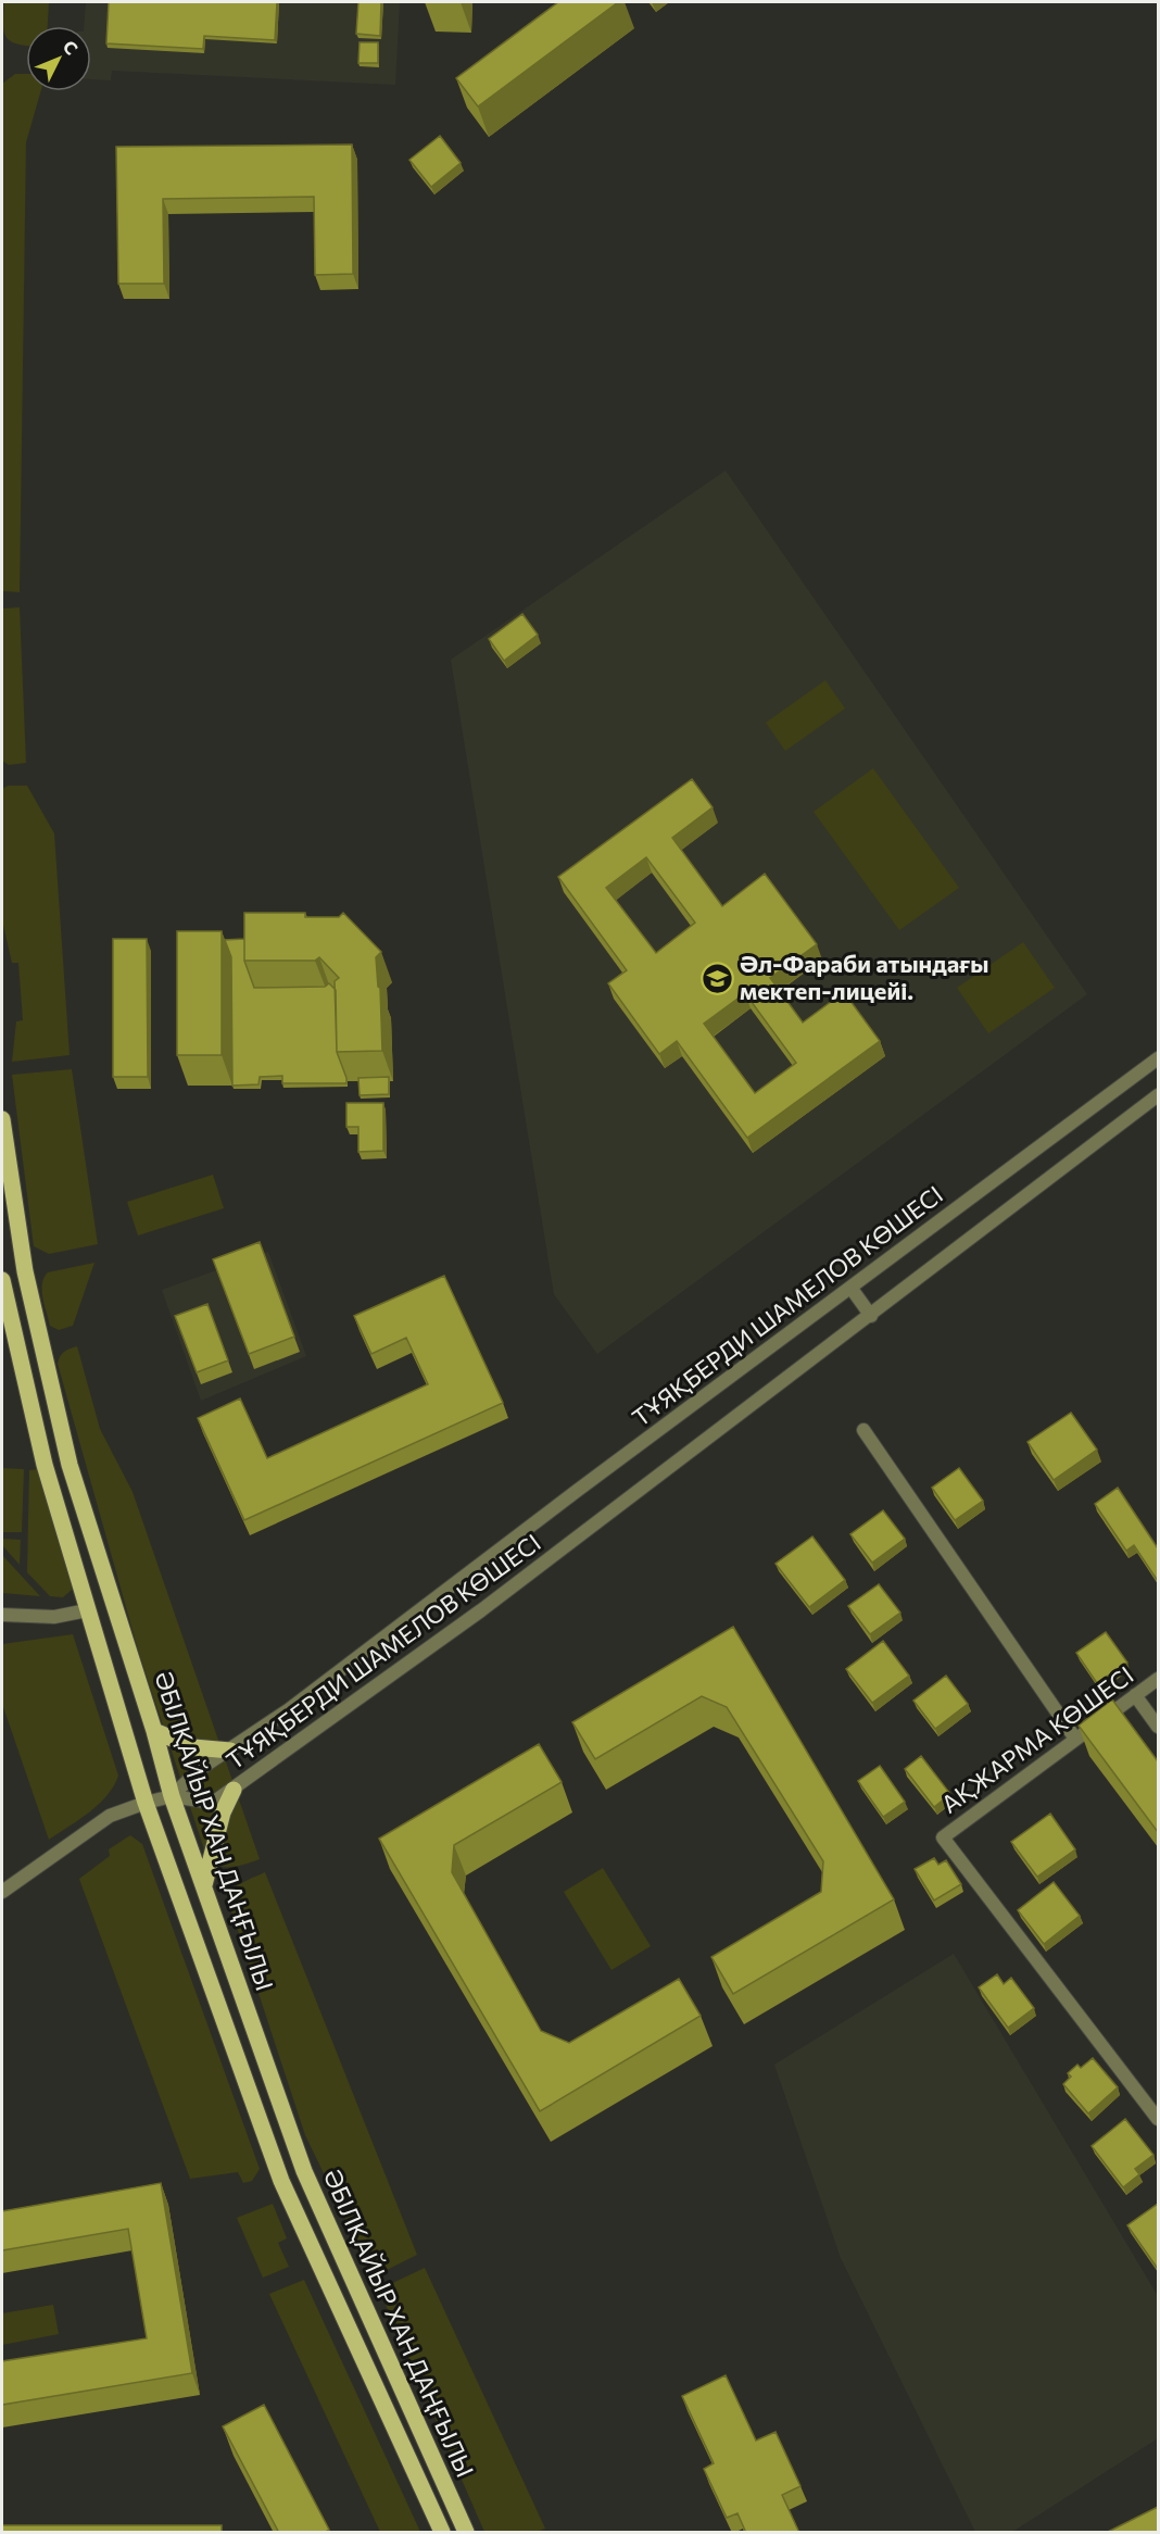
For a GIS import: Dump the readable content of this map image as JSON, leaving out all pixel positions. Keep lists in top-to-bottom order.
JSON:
{
  "streets": {
    "main road": ["ӘБІЛҚАЙЫР ХАН ДАҢҒЫЛЫ"],
    "street": ["ТҰЯҚБЕРДИ ШАМЕЛОВ КӨШЕСІ", "АҚЖАРМА КӨШЕСІ"]
  },
  "crossings": [
    ["ТҰЯҚБЕРДИ ШАМЕЛОВ КӨШЕСІ", "ӘБІЛҚАЙЫР ХАН ДАҢҒЫЛЫ"]
  ],
  "places": {
    "school or university": ["Әл-Фараби атындағы мектеп-лицейі."]
  },
  "north": "top right"
}
